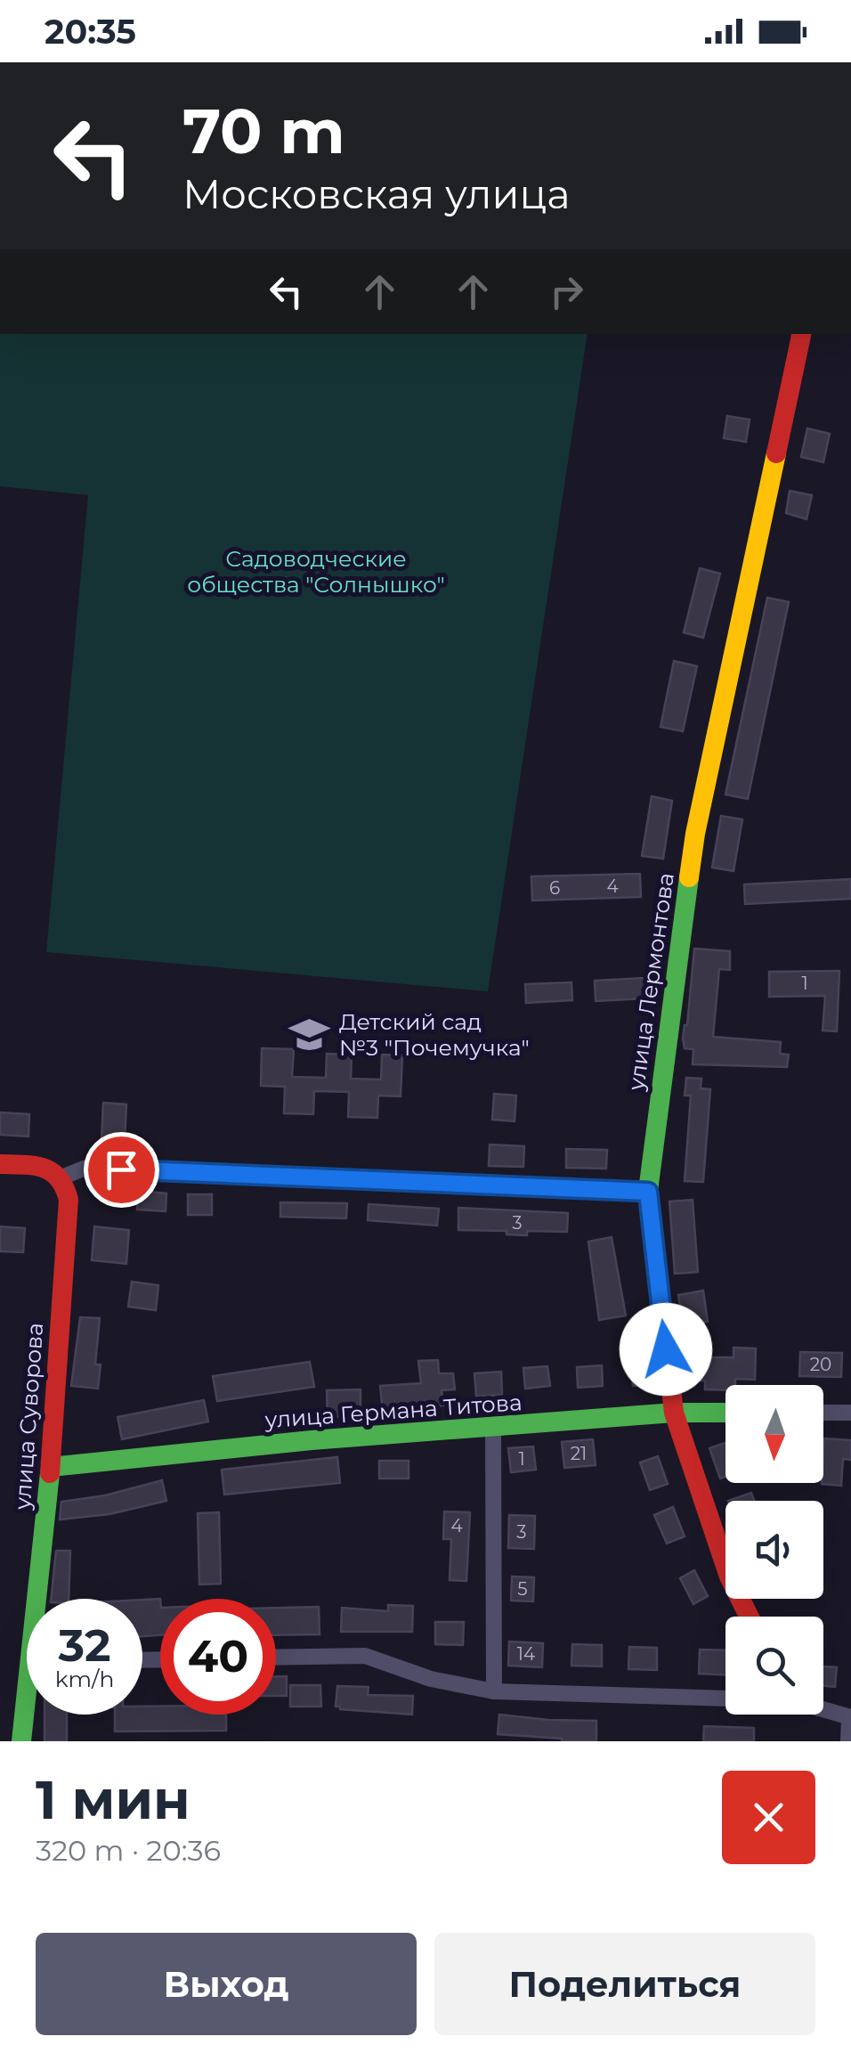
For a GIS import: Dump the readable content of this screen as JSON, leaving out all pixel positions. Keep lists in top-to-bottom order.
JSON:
{
  "streets": {
    "street": ["улица Лермонтова", "улица Германа Титова", "улица Суворова"]
  },
  "crossings": [
    ["улица Лермонтова", "улица Германа Титова"],
    ["улица Германа Титова", "улица Суворова"]
  ],
  "parks": ["Садоводческие общества \"Солнышко\""],
  "places": {
    "school or university": ["Детский сад №3 \"Почемучка\""]
  },
  "house_numbers": [
    "4",
    "6",
    "1",
    "3",
    "20",
    "21",
    "1",
    "4",
    "3",
    "5",
    "14"
  ],
  "north": "bottom",
  "page": {
    "status": "20:35",
    "turn": ["70 m", "Московская улица"],
    "speed": "32 km/h",
    "limit": "40",
    "heading": ["1 мин", "320 m · 20:36"],
    "buttons": ["Выход", "Поделиться"]
  }
}
